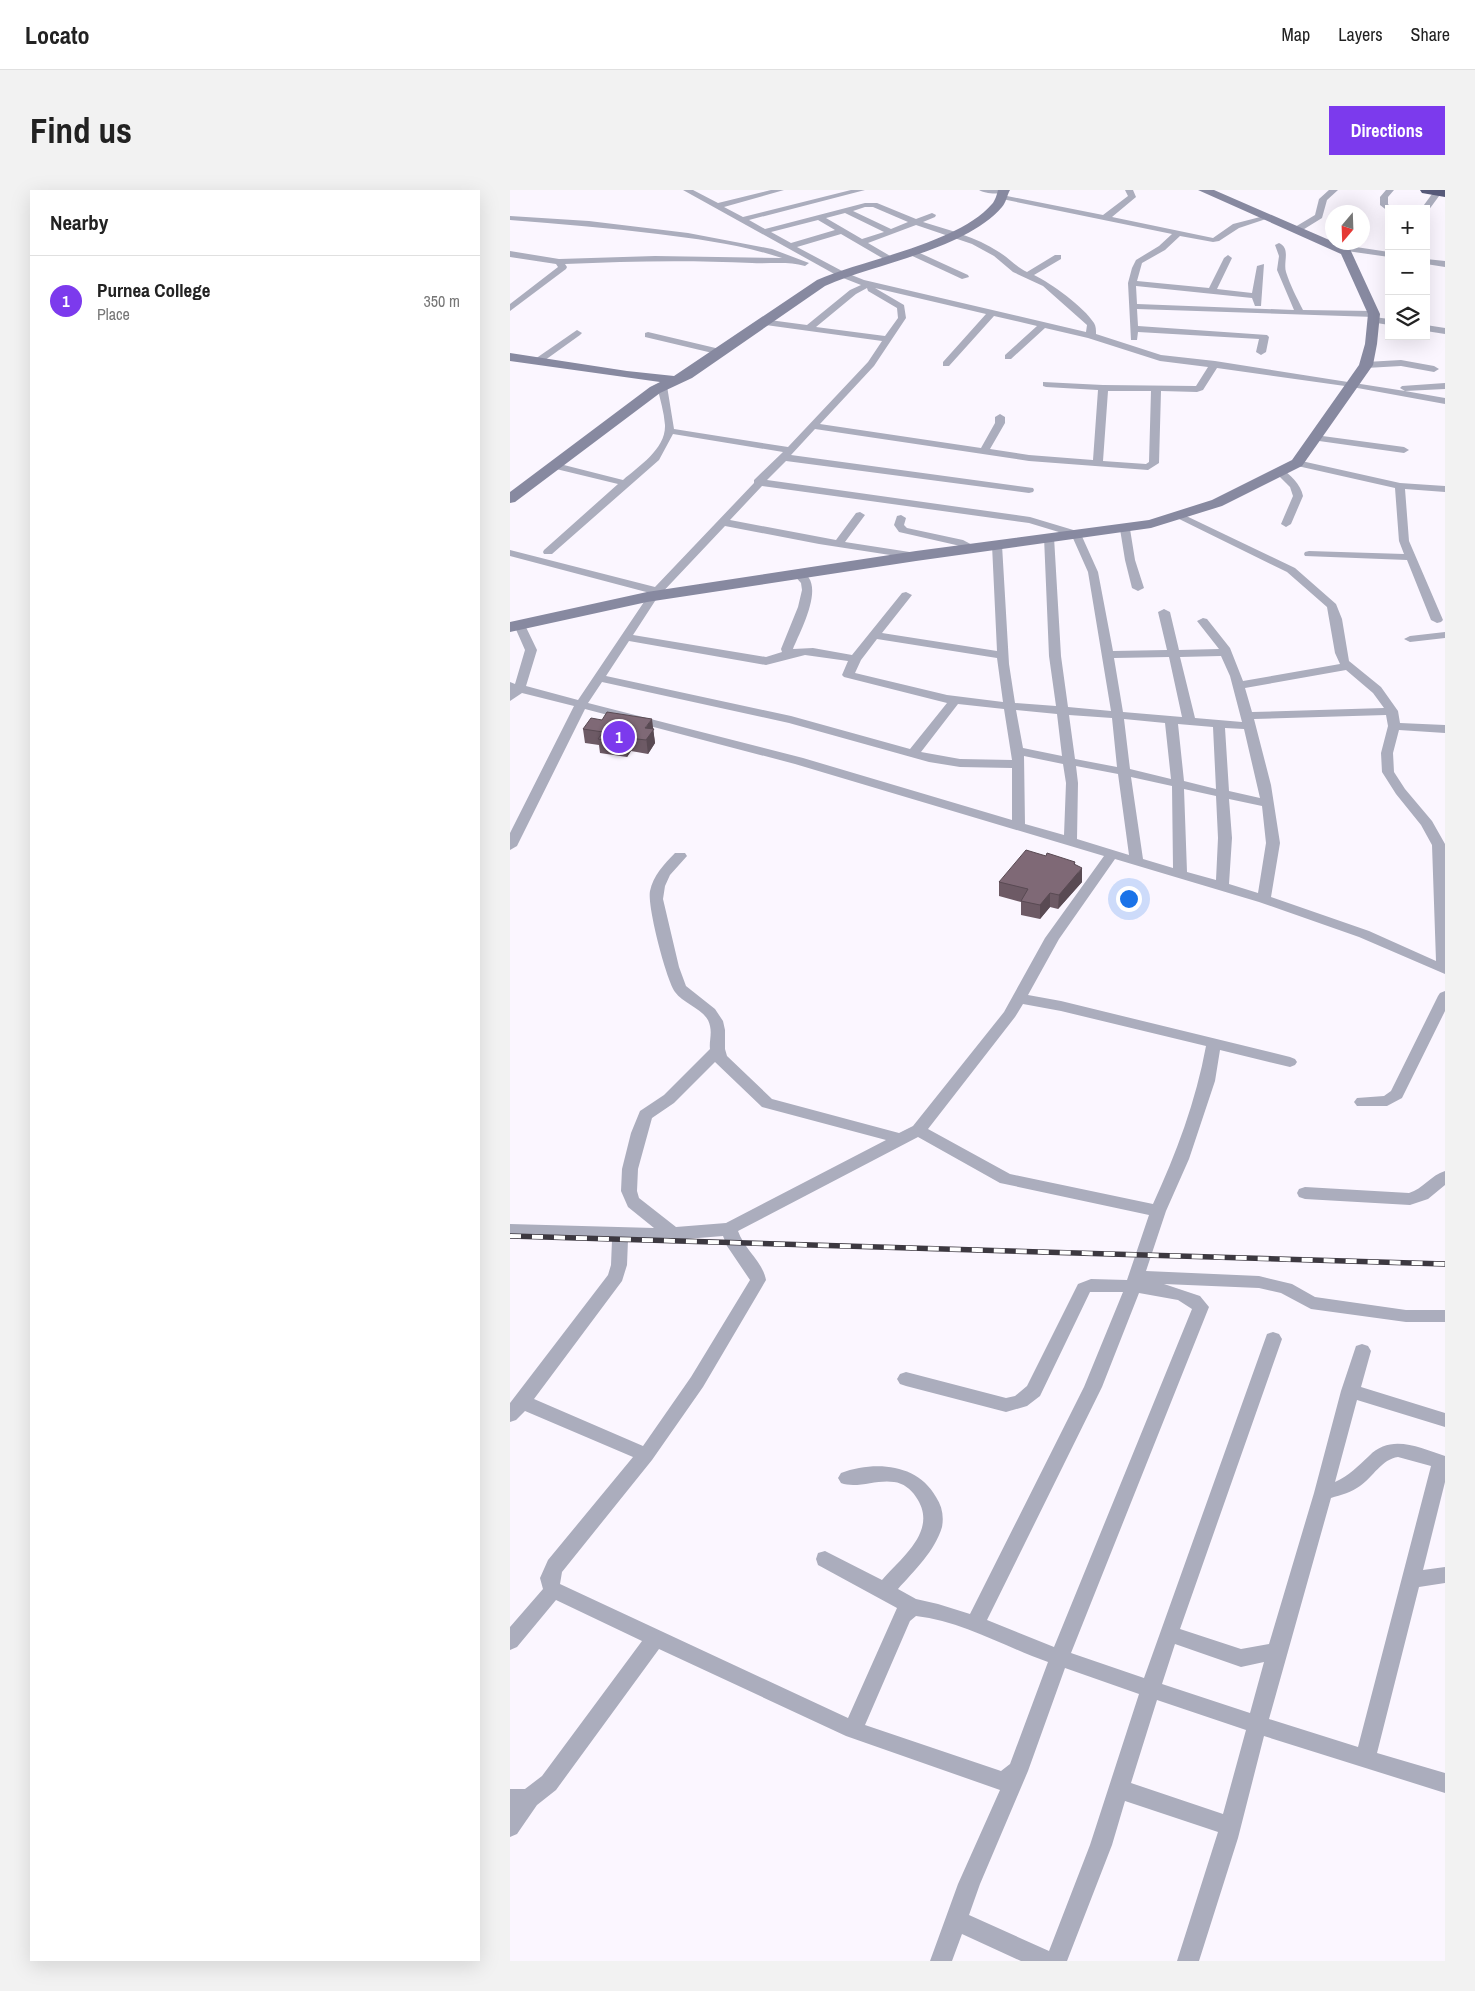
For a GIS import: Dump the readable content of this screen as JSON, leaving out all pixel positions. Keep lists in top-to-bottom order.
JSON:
{
  "north": "bottom",
  "page": {
    "header": "Locato",
    "nav": ["Map", "Layers", "Share"],
    "buttons": "Directions",
    "title": "Find us",
    "heading": "Nearby",
    "map_buttons": ["+", "−"],
    "list": [
      {
        "mark": "1",
        "name": "Purnea College",
        "note": "Place",
        "value": "350 m"
      }
    ],
    "pins": "1"
  }
}
